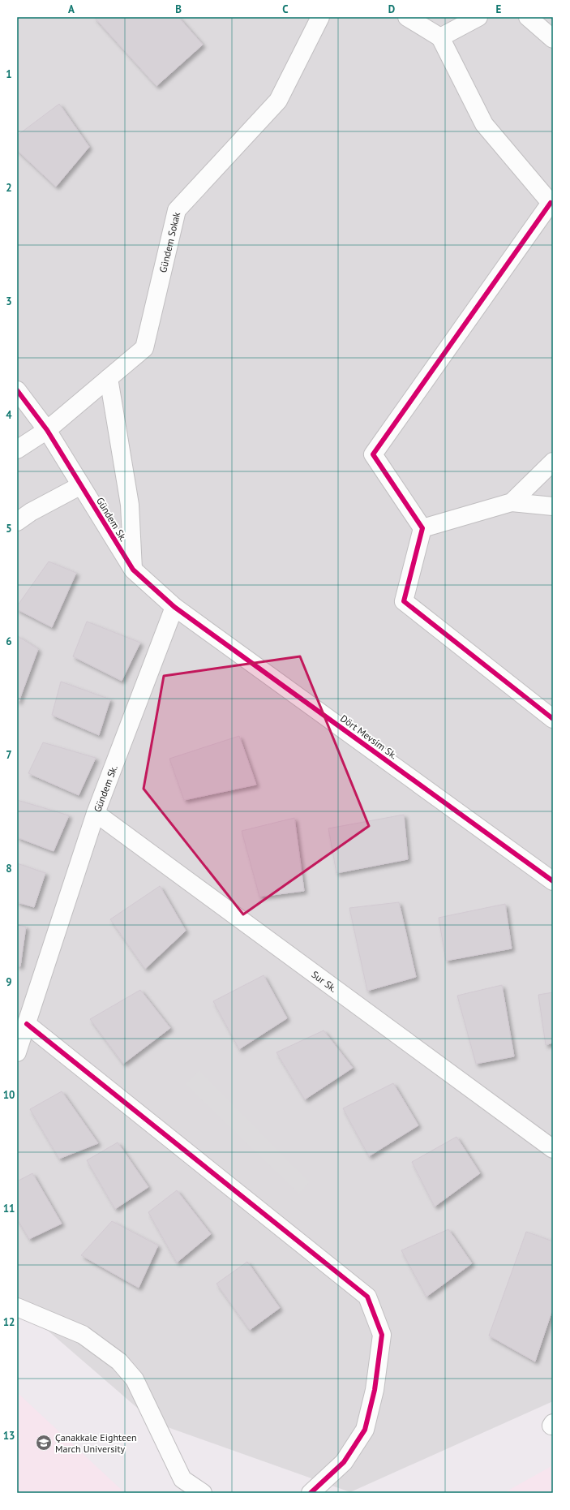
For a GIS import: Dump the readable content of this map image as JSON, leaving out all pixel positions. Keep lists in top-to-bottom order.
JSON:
{
  "streets": {
    "street": [
      "Gündem Sokak",
      "Gündem Sk.",
      "Dört Mevsim Sk.",
      "Sur Sk."
    ]
  },
  "crossings": [
    ["Gündem Sokak", "Gündem Sk."],
    ["Gündem Sk.", "Dört Mevsim Sk."],
    ["Gündem Sk.", "Sur Sk."]
  ],
  "places": {
    "school or university": ["Çanakkale Eighteen March University"]
  },
  "grid": {
    "columns": [
      "A",
      "B",
      "C",
      "D",
      "E"
    ],
    "rows": [
      "1",
      "2",
      "3",
      "4",
      "5",
      "6",
      "7",
      "8",
      "9",
      "10",
      "11",
      "12",
      "13"
    ]
  }
}
